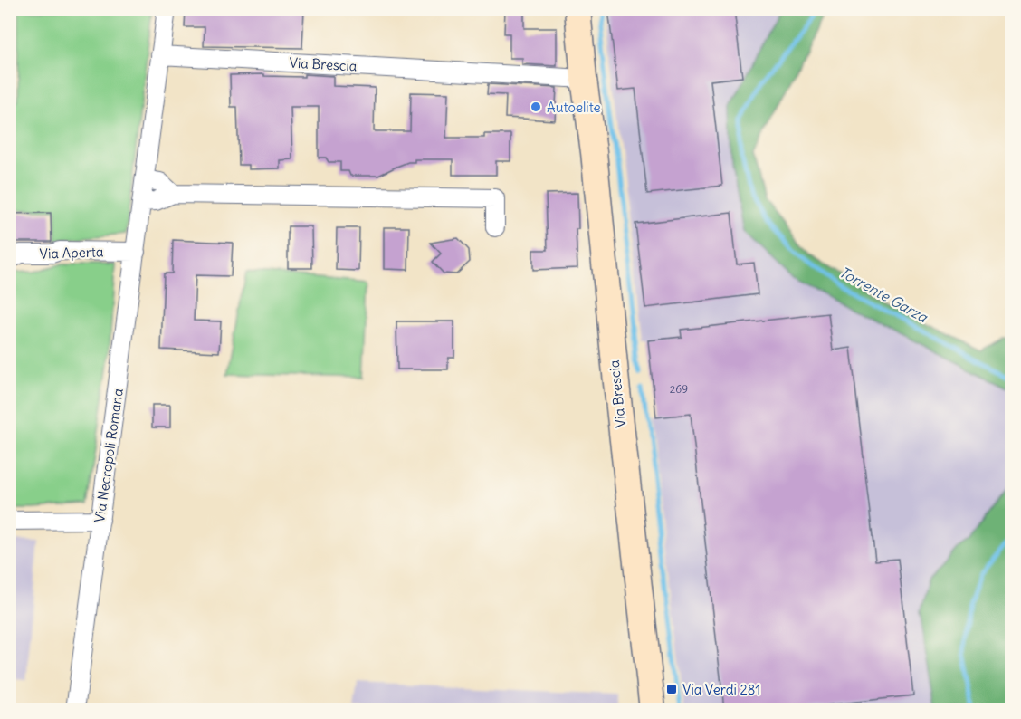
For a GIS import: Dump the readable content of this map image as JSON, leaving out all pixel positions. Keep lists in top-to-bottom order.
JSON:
{
  "streets": {
    "main road": ["Via Brescia"],
    "street": ["Via Aperta", "Via Necropoli Romana"]
  },
  "crossings": [
    ["Via Brescia", "Via Necropoli Romana"],
    ["Via Aperta", "Via Necropoli Romana"]
  ],
  "water": ["Torrente Garza"],
  "places": {
    "other": ["Autoelite"],
    "transit": ["Via Verdi 281"]
  },
  "house_numbers": ["269"]
}
